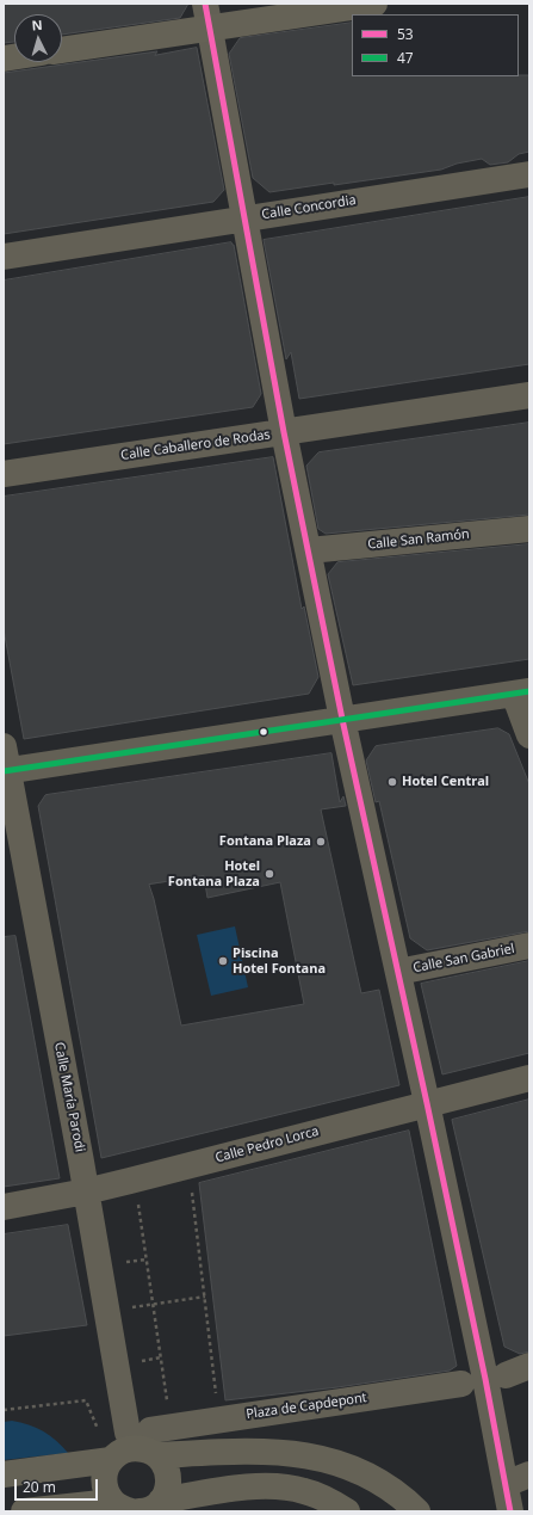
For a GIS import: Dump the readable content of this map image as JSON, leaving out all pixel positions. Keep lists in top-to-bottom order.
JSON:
{
  "streets": {
    "street": [
      "Calle Concordia",
      "Calle Caballero de Rodas",
      "Calle San Ramón",
      "Calle San Gabriel",
      "Calle María Parodi",
      "Calle Pedro Lorca",
      "Plaza de Capdepont"
    ]
  },
  "crossings": [
    ["Calle María Parodi", "Calle Pedro Lorca"],
    ["Calle María Parodi", "Plaza de Capdepont"]
  ],
  "places": [
    "Hotel Central",
    "Fontana Plaza",
    "Hotel Fontana Plaza",
    "Piscina Hotel Fontana"
  ],
  "lines": ["transit line 53", "transit line 47"],
  "legend": ["53", "47"],
  "scale_bar": "20 m",
  "north": "top"
}
